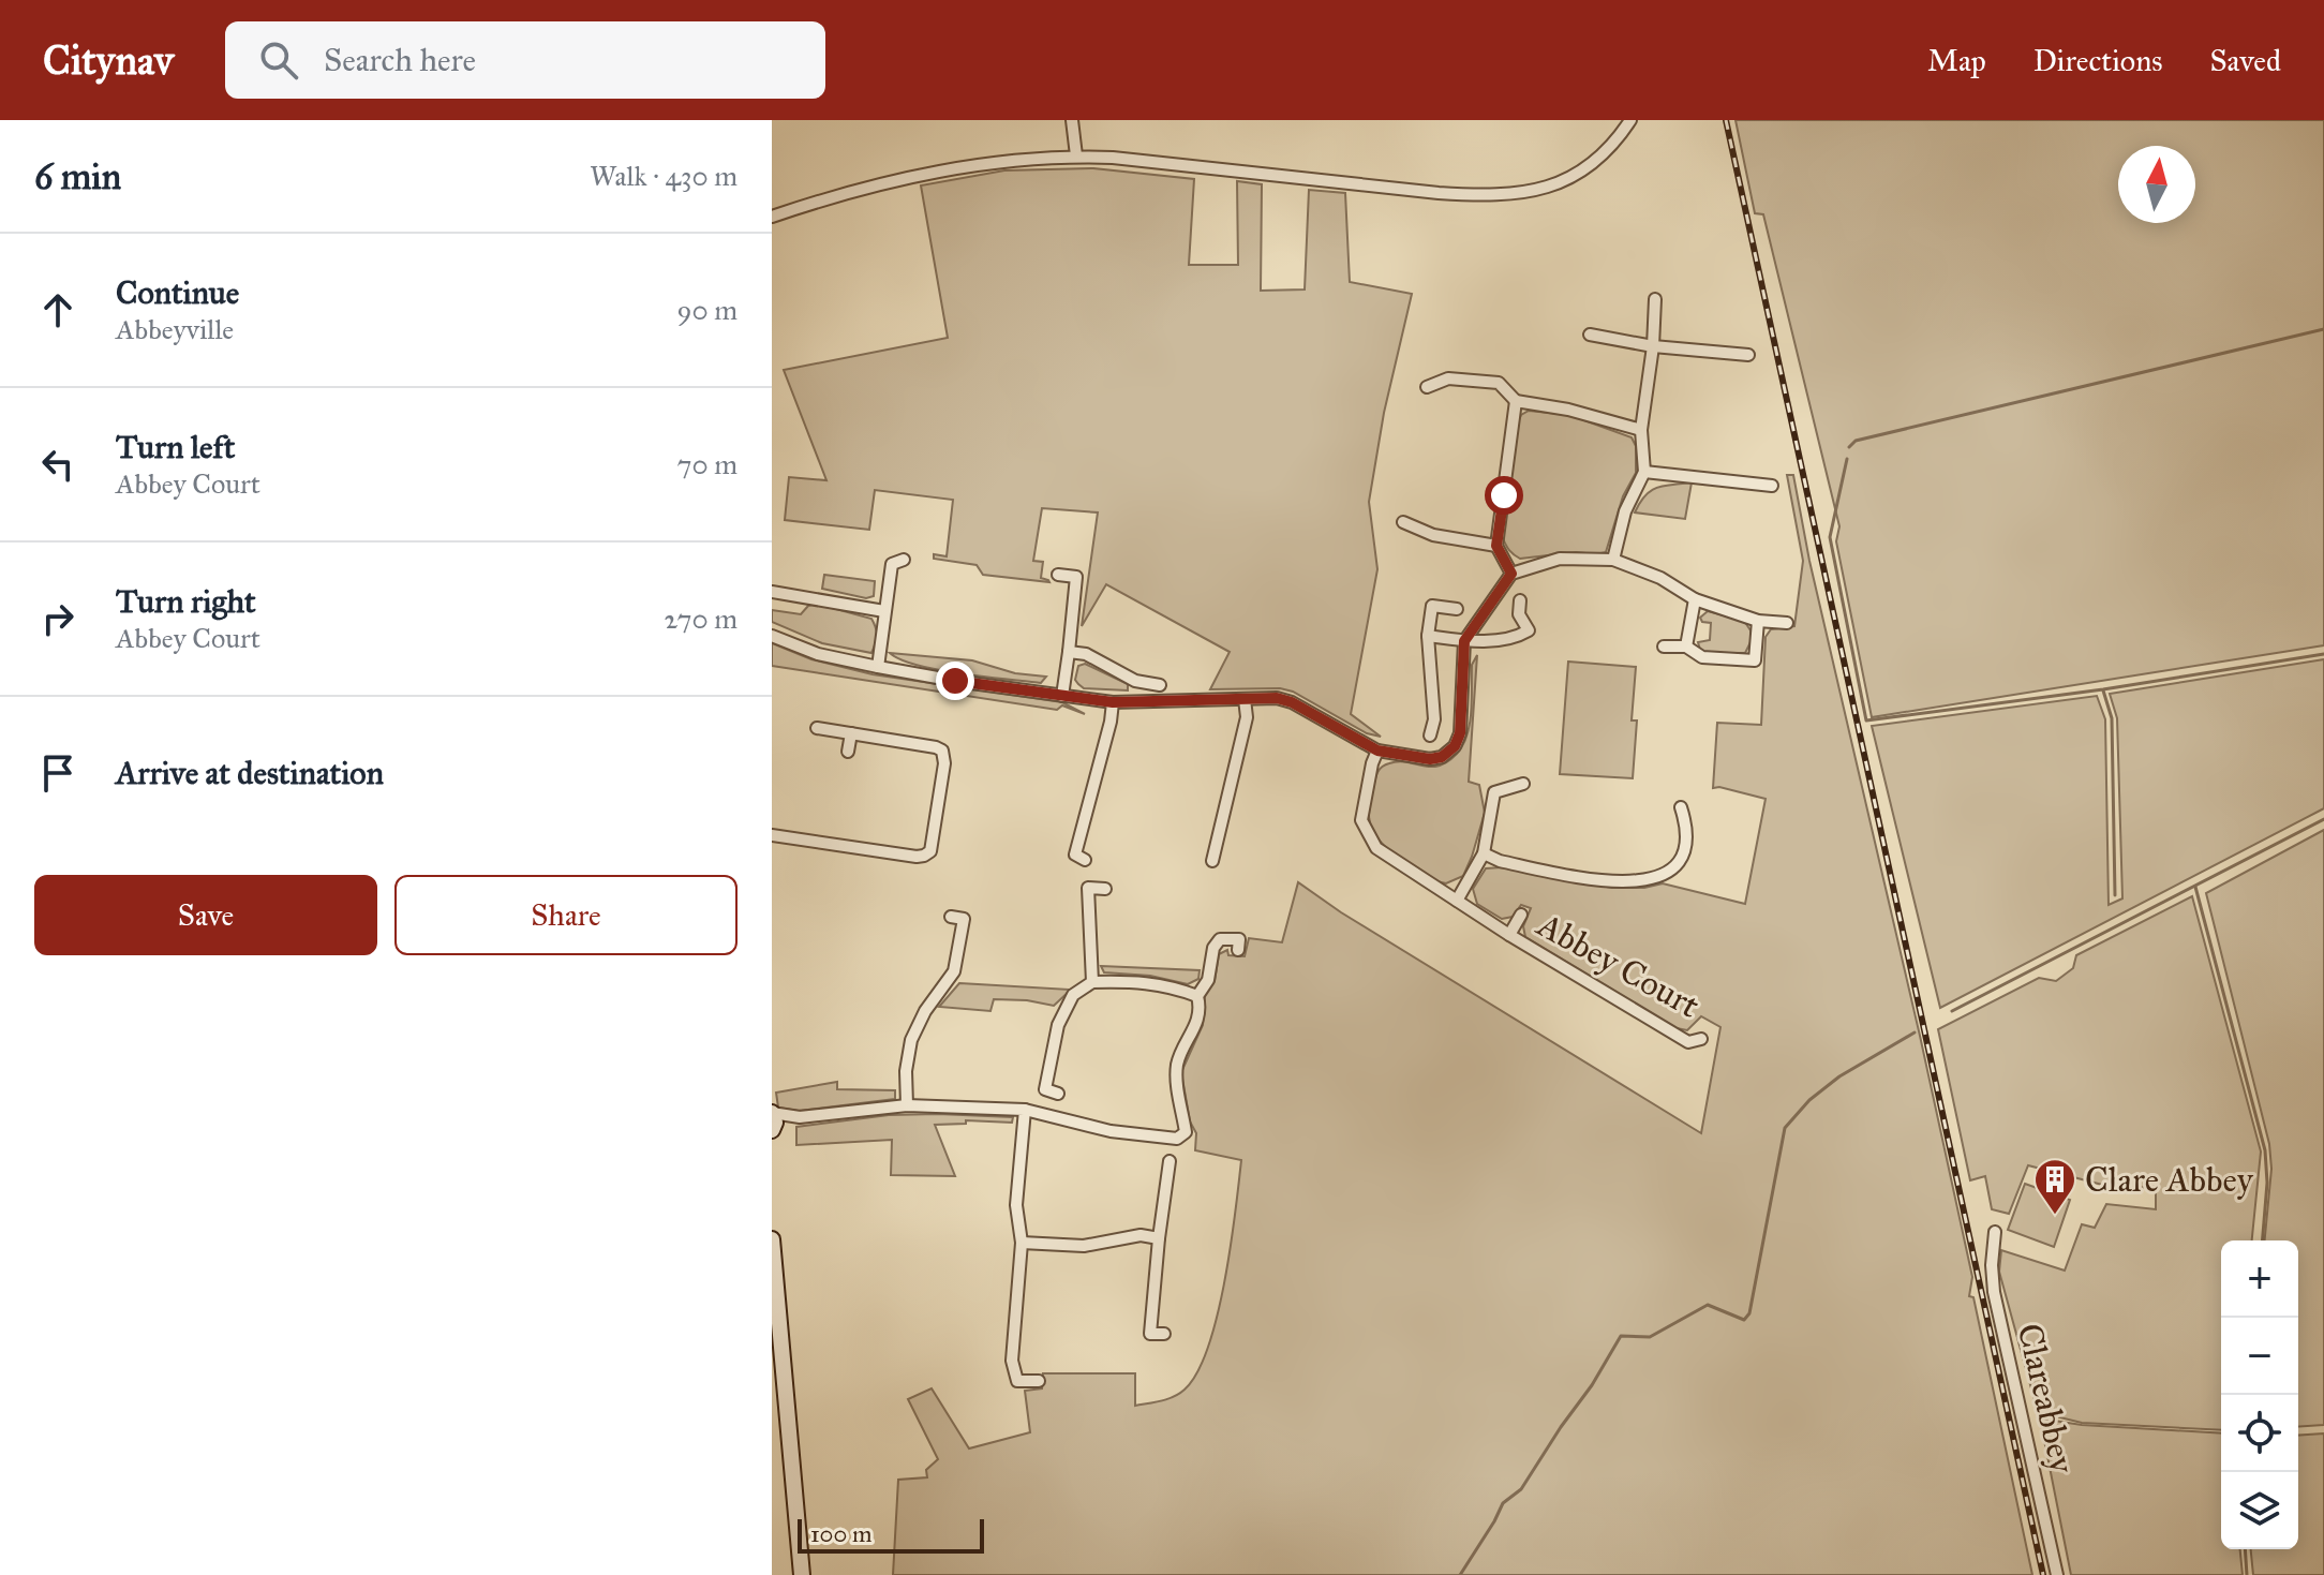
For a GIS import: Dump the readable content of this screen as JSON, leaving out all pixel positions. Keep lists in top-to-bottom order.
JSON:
{
  "streets": {
    "street": ["Abbey Court", "Clareabbey"]
  },
  "places": {
    "building": ["Clare Abbey"]
  },
  "scale_bar": "100 m",
  "north": "top",
  "page": {
    "header": "Citynav",
    "search": "Search here",
    "nav": ["Map", "Directions", "Saved"],
    "heading": ["6 min", "Walk · 430 m"],
    "list": [
      ["Continue", "Abbeyville", "90 m"],
      ["Turn left", "Abbey Court", "70 m"],
      ["Turn right", "Abbey Court", "270 m"],
      "Arrive at destination"
    ],
    "buttons": ["Save", "Share"],
    "map_buttons": ["+", "−"],
    "scale": "100 m"
  }
}
